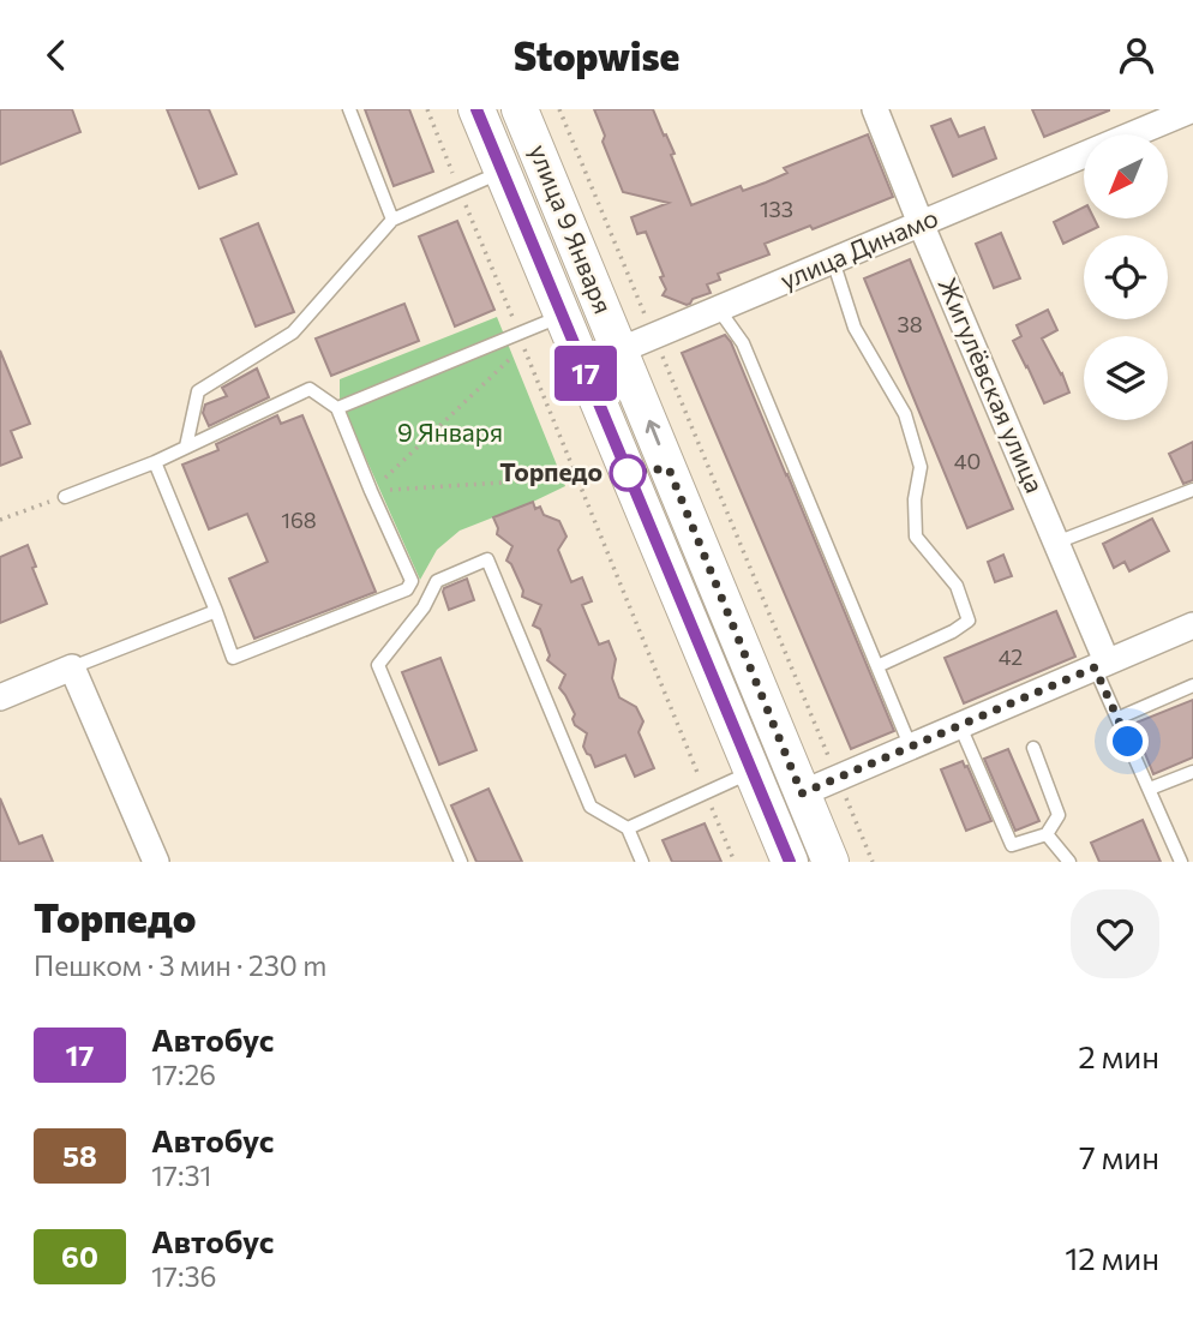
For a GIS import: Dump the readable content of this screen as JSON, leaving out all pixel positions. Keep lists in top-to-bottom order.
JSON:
{
  "streets": {
    "main road": ["улица 9 Января"],
    "street": ["улица Динамо", "Жигулёвская улица"]
  },
  "crossings": [
    ["улица 9 Января", "улица Динамо"],
    ["улица Динамо", "Жигулёвская улица"]
  ],
  "parks": ["9 Января"],
  "places": ["Торпедо"],
  "lines": ["bus line 17"],
  "house_numbers": [
    "133",
    "38",
    "40",
    "168",
    "42"
  ],
  "north": "bottom left",
  "page": {
    "header": "Stopwise",
    "on_map": "17",
    "heading": ["Торпедо", "Пешком · 3 мин · 230 m"],
    "list": [
      {
        "mark": "17",
        "name": "Автобус",
        "note": "17:26",
        "value": "2 мин"
      },
      {
        "mark": "58",
        "name": "Автобус",
        "note": "17:31",
        "value": "7 мин"
      },
      {
        "mark": "60",
        "name": "Автобус",
        "note": "17:36",
        "value": "12 мин"
      }
    ]
  }
}
